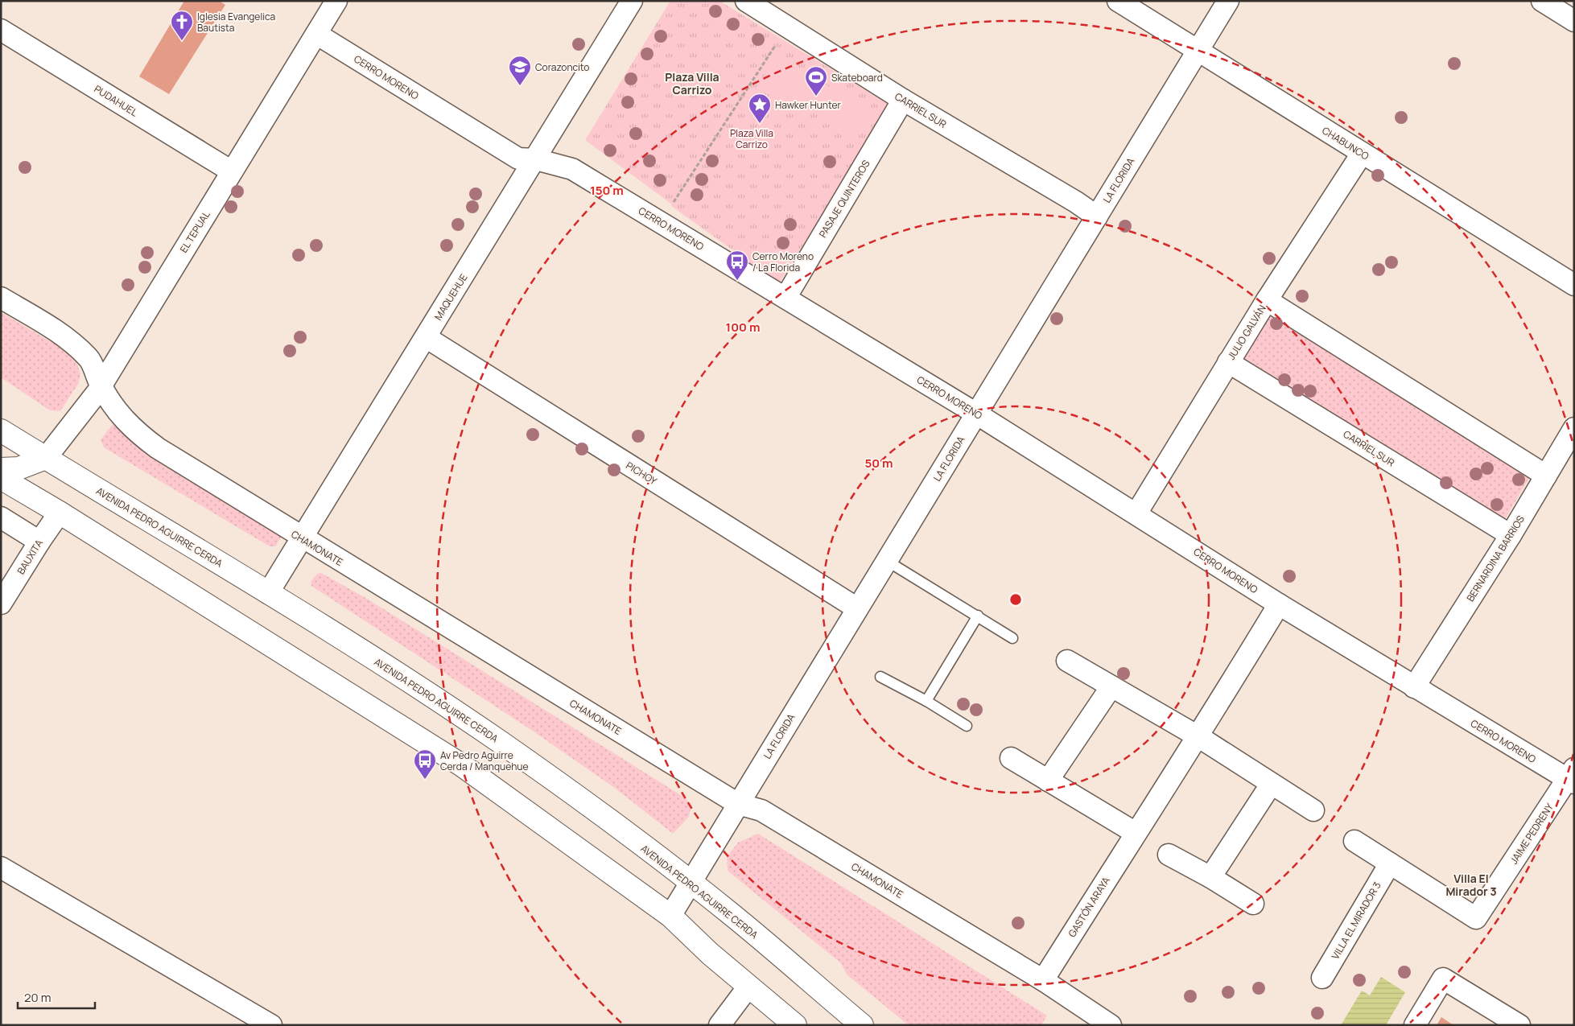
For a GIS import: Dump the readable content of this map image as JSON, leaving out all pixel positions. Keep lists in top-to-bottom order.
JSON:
{
  "streets": {
    "main road": ["AVENIDA PEDRO AGUIRRE CERDA"],
    "street": [
      "CERRO MORENO",
      "PUDAHUEL",
      "CARRIEL SUR",
      "CHABUNCO",
      "LA FLORIDA",
      "PASAJE QUINTEROS",
      "EL TEPUAL",
      "MAQUEHUE",
      "JULIO GALVÁN",
      "PICHOY",
      "CHAMONATE",
      "BAUXITA",
      "BERNARDINA BARRIOS",
      "JAIME PEDRENY",
      "GASTÓN ARAYA",
      "VILLA EL MIRADOR 3"
    ]
  },
  "crossings": [
    ["CERRO MORENO", "LA FLORIDA"],
    ["CERRO MORENO", "PASAJE QUINTEROS"],
    ["CERRO MORENO", "EL TEPUAL"],
    ["CERRO MORENO", "MAQUEHUE"],
    ["CERRO MORENO", "JULIO GALVÁN"],
    ["CERRO MORENO", "BERNARDINA BARRIOS"],
    ["CERRO MORENO", "JAIME PEDRENY"],
    ["CERRO MORENO", "GASTÓN ARAYA"],
    ["PUDAHUEL", "EL TEPUAL"],
    ["CARRIEL SUR", "LA FLORIDA"],
    ["CARRIEL SUR", "PASAJE QUINTEROS"],
    ["CARRIEL SUR", "JULIO GALVÁN"],
    ["CARRIEL SUR", "BERNARDINA BARRIOS"],
    ["CHABUNCO", "LA FLORIDA"],
    ["CHABUNCO", "JULIO GALVÁN"],
    ["LA FLORIDA", "PICHOY"],
    ["LA FLORIDA", "AVENIDA PEDRO AGUIRRE CERDA"],
    ["LA FLORIDA", "CHAMONATE"],
    ["EL TEPUAL", "AVENIDA PEDRO AGUIRRE CERDA"],
    ["EL TEPUAL", "CHAMONATE"],
    ["MAQUEHUE", "PICHOY"],
    ["MAQUEHUE", "AVENIDA PEDRO AGUIRRE CERDA"],
    ["MAQUEHUE", "CHAMONATE"],
    ["CHAMONATE", "GASTÓN ARAYA"],
    ["JAIME PEDRENY", "VILLA EL MIRADOR 3"]
  ],
  "districts": ["Plaza Villa Carrizo", "Villa El Mirador 3"],
  "parks": ["Plaza Villa Carrizo"],
  "places": {
    "church": ["Iglesia Evangelica Bautista"],
    "school or university": ["Corazoncito"],
    "sports": ["Skateboard"],
    "place": ["Hawker Hunter"],
    "bus stop": ["Cerro Moreno / La Florida", "Av Pedro Aguirre Cerda / Manquehue"]
  },
  "scale_bar": "20 m",
  "rings": ["150 m", "100 m", "50 m"]
}
